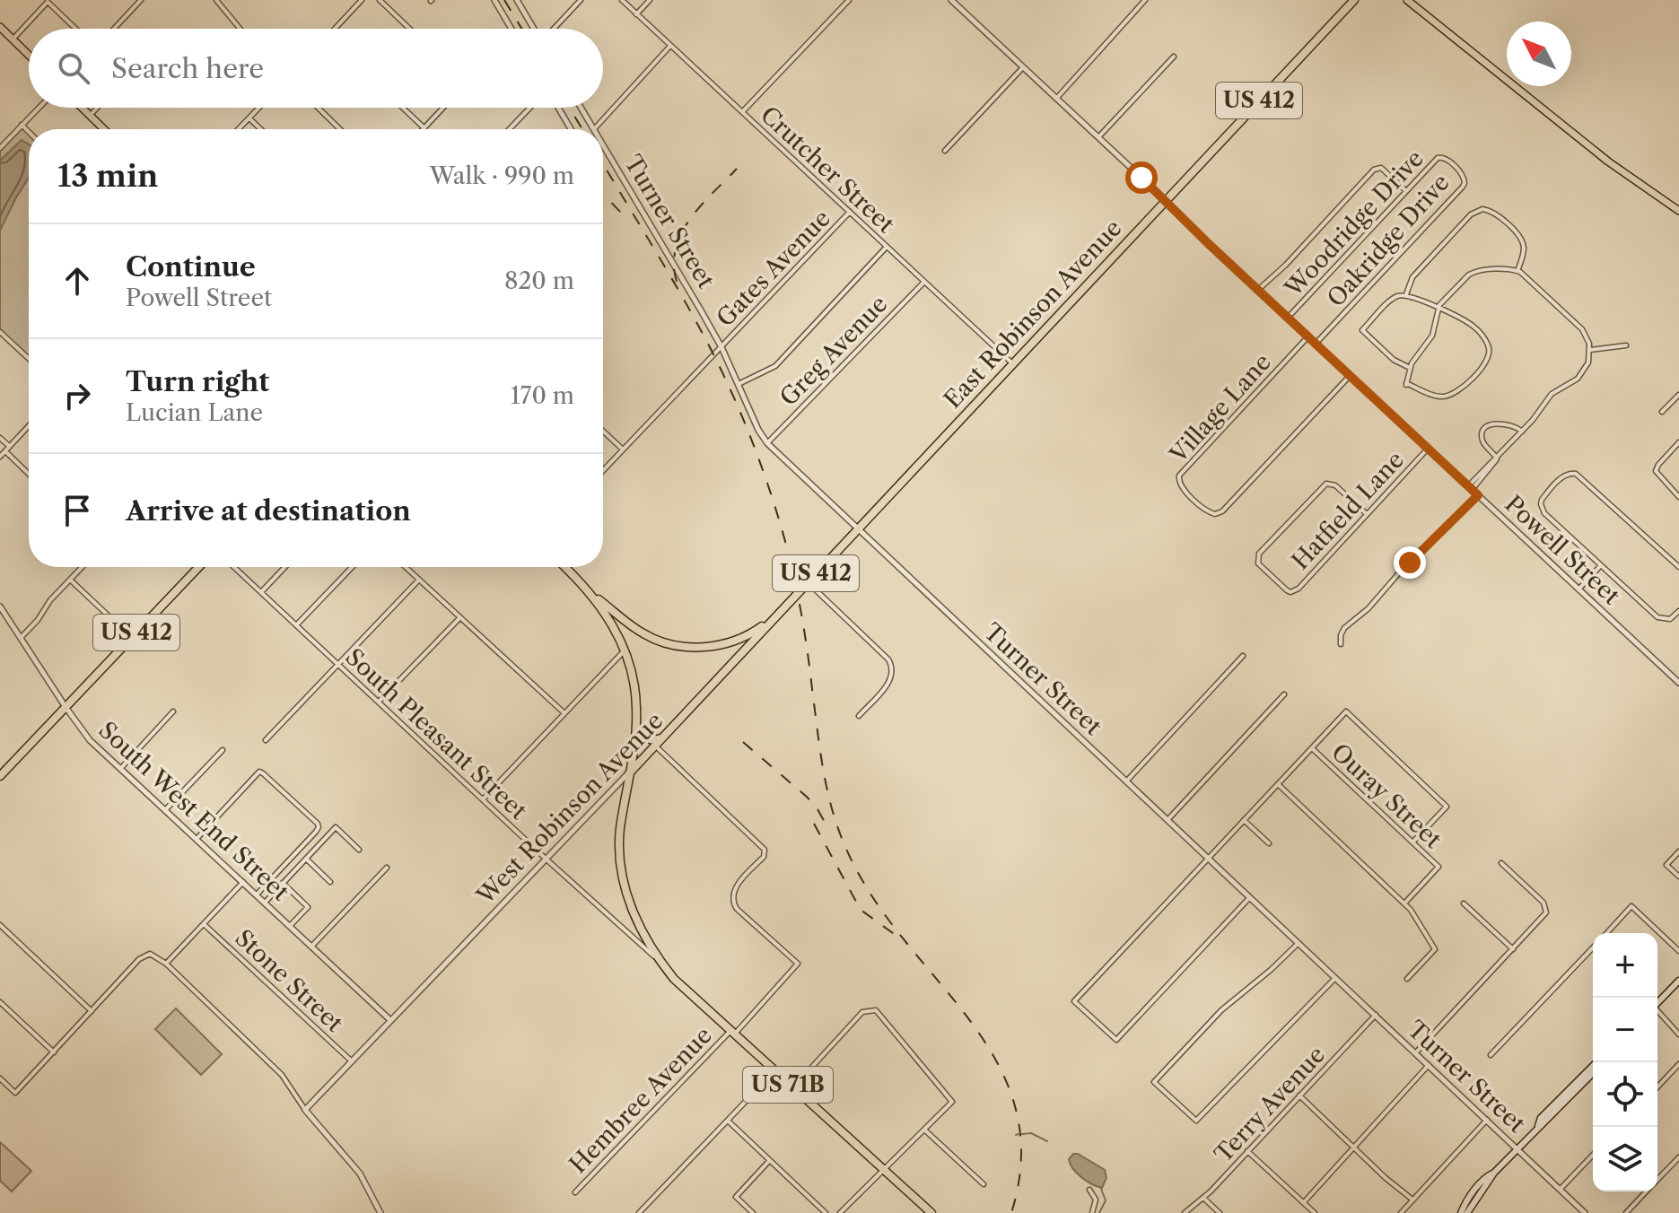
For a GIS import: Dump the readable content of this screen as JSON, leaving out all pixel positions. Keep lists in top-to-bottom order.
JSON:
{
  "streets": {
    "highway": [
      "US 412",
      "East Robinson Avenue",
      "West Robinson Avenue",
      "US 71B"
    ],
    "street": [
      "Crutcher Street",
      "Turner Street",
      "Woodridge Drive",
      "Oakridge Drive",
      "Gates Avenue",
      "Greg Avenue",
      "Village Lane",
      "Hatfield Lane",
      "Powell Street",
      "South Pleasant Street",
      "Ouray Street",
      "South West End Street",
      "Stone Street",
      "Hembree Avenue",
      "Terry Avenue"
    ]
  },
  "crossings": [
    ["US 412", "West Robinson Avenue"],
    ["US 412", "South West End Street"],
    ["US 412", "US 71B"],
    ["Crutcher Street", "Gates Avenue"],
    ["Crutcher Street", "East Robinson Avenue"],
    ["Crutcher Street", "Greg Avenue"],
    ["Turner Street", "Gates Avenue"],
    ["Turner Street", "East Robinson Avenue"],
    ["Turner Street", "Greg Avenue"],
    ["Turner Street", "West Robinson Avenue"],
    ["Turner Street", "Terry Avenue"],
    ["Woodridge Drive", "Oakridge Drive"],
    ["Woodridge Drive", "Powell Street"],
    ["Oakridge Drive", "Powell Street"],
    ["East Robinson Avenue", "Powell Street"],
    ["East Robinson Avenue", "West Robinson Avenue"],
    ["Village Lane", "Powell Street"],
    ["Hatfield Lane", "Powell Street"],
    ["South Pleasant Street", "West Robinson Avenue"],
    ["South Pleasant Street", "US 71B"],
    ["West Robinson Avenue", "South West End Street"],
    ["West Robinson Avenue", "Stone Street"],
    ["West Robinson Avenue", "US 71B"],
    ["West Robinson Avenue", "Hembree Avenue"],
    ["US 71B", "Hembree Avenue"]
  ],
  "north": "top left",
  "page": {
    "search": "Search here",
    "heading": ["13 min", "Walk · 990 m"],
    "list": [
      ["Continue", "Powell Street", "820 m"],
      ["Turn right", "Lucian Lane", "170 m"],
      "Arrive at destination"
    ],
    "map_buttons": ["+", "−"]
  }
}
